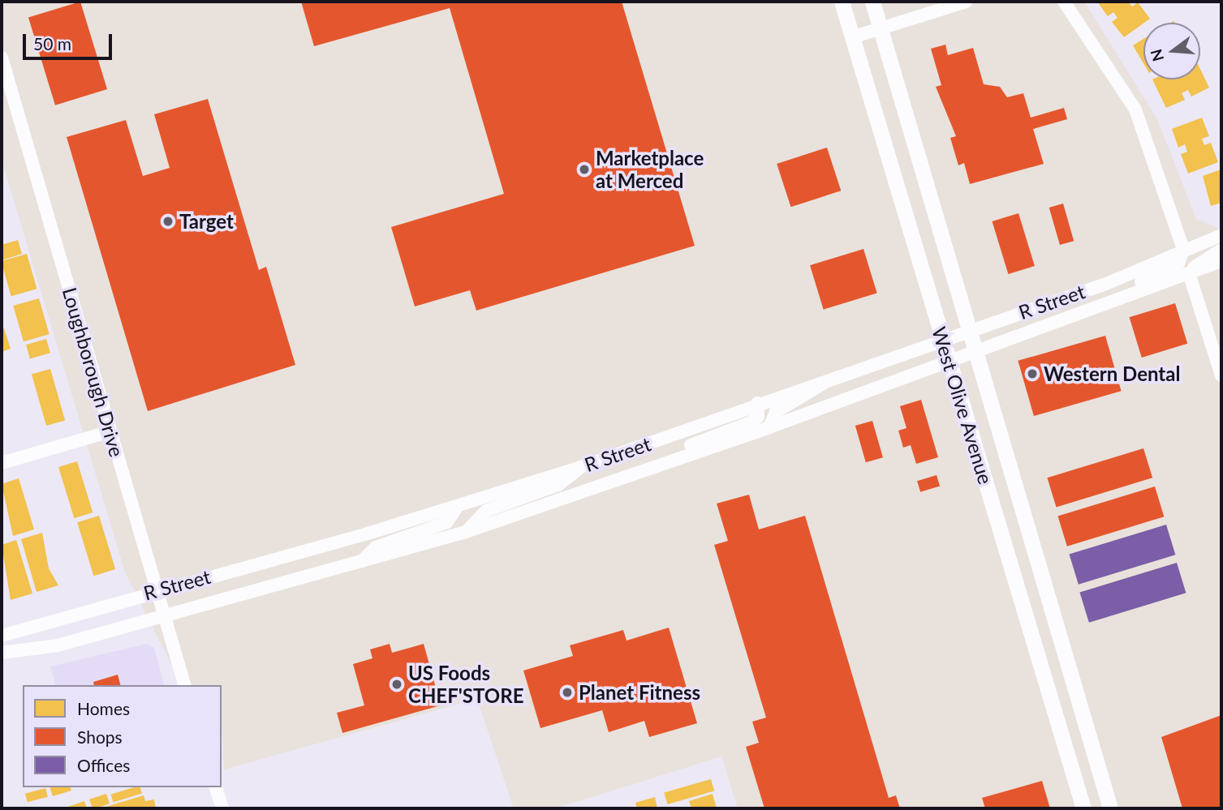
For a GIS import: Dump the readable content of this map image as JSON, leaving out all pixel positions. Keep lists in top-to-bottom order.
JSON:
{
  "streets": {
    "main road": ["West Olive Avenue"],
    "street": ["R Street", "Loughborough Drive"]
  },
  "crossings": [
    ["R Street", "Loughborough Drive"],
    ["R Street", "West Olive Avenue"]
  ],
  "places": [
    "Marketplace at Merced",
    "Target",
    "Western Dental",
    "US Foods CHEF'STORE",
    "Planet Fitness"
  ],
  "legend": ["Homes", "Shops", "Offices"],
  "scale_bar": "50 m",
  "north": "left"
}
